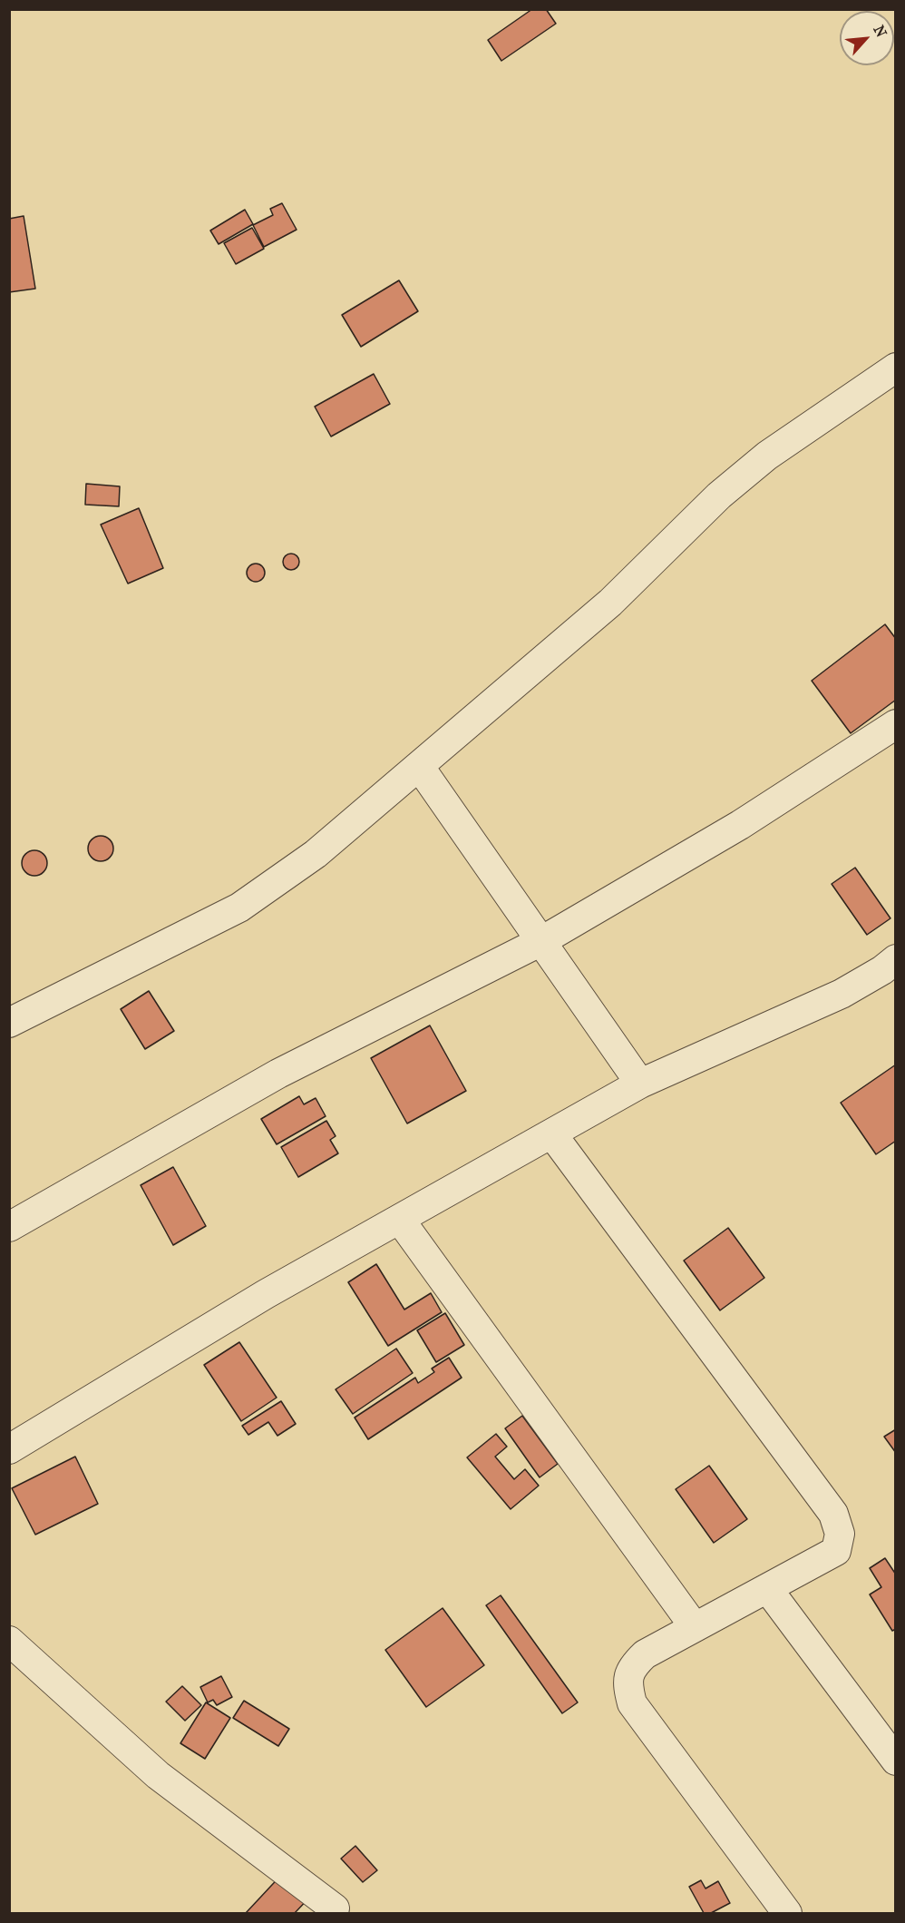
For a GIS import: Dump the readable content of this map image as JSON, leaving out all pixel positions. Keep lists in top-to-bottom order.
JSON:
{
  "north": "top right"
}
